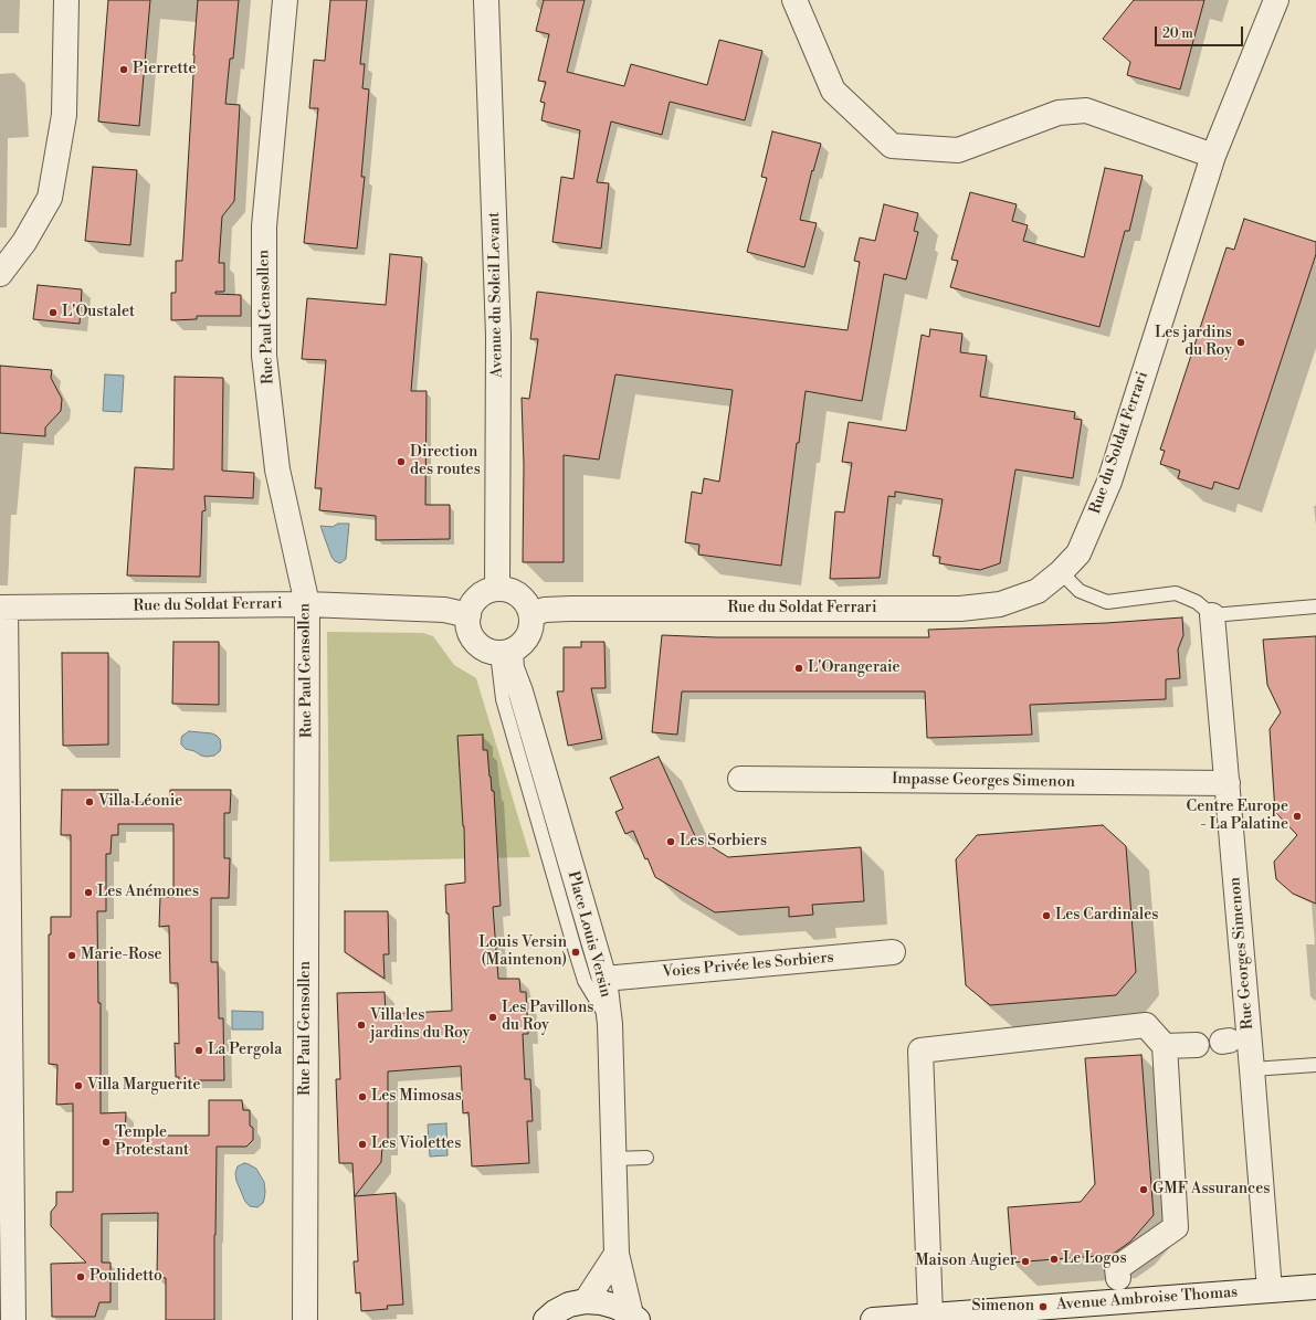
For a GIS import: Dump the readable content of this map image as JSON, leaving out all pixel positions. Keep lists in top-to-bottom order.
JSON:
{
  "streets": {
    "street": [
      "Avenue du Soleil Levant",
      "Rue Paul Gensollen",
      "Rue du Soldat Ferrari",
      "Impasse Georges Simenon",
      "Place Louis Versin",
      "Rue Georges Simenon",
      "Voies Privée les Sorbiers",
      "Avenue Ambroise Thomas"
    ]
  },
  "crossings": [
    ["Avenue du Soleil Levant", "Rue du Soldat Ferrari"],
    ["Avenue du Soleil Levant", "Place Louis Versin"],
    ["Rue Paul Gensollen", "Rue du Soldat Ferrari"],
    ["Rue du Soldat Ferrari", "Place Louis Versin"],
    ["Impasse Georges Simenon", "Rue Georges Simenon"],
    ["Place Louis Versin", "Voies Privée les Sorbiers"],
    ["Rue Georges Simenon", "Avenue Ambroise Thomas"]
  ],
  "places": [
    "Pierrette",
    "L'Oustalet",
    "Les jardins du Roy",
    "Direction des routes",
    "L'Orangeraie",
    "Villa Léonie",
    "Centre Europe - La Palatine",
    "Les Sorbiers",
    "Les Anémones",
    "Les Cardinales",
    "Louis Versin (Maintenon)",
    "Marie-Rose",
    "Les Pavillons du Roy",
    "Villa les jardins du Roy",
    "La Pergola",
    "Villa Marguerite",
    "Les Mimosas",
    "Temple Protestant",
    "Les Violettes",
    "GMF Assurances",
    "Le Logos",
    "Maison Augier",
    "Poulidetto",
    "Simenon"
  ],
  "scale_bar": "20 m"
}
